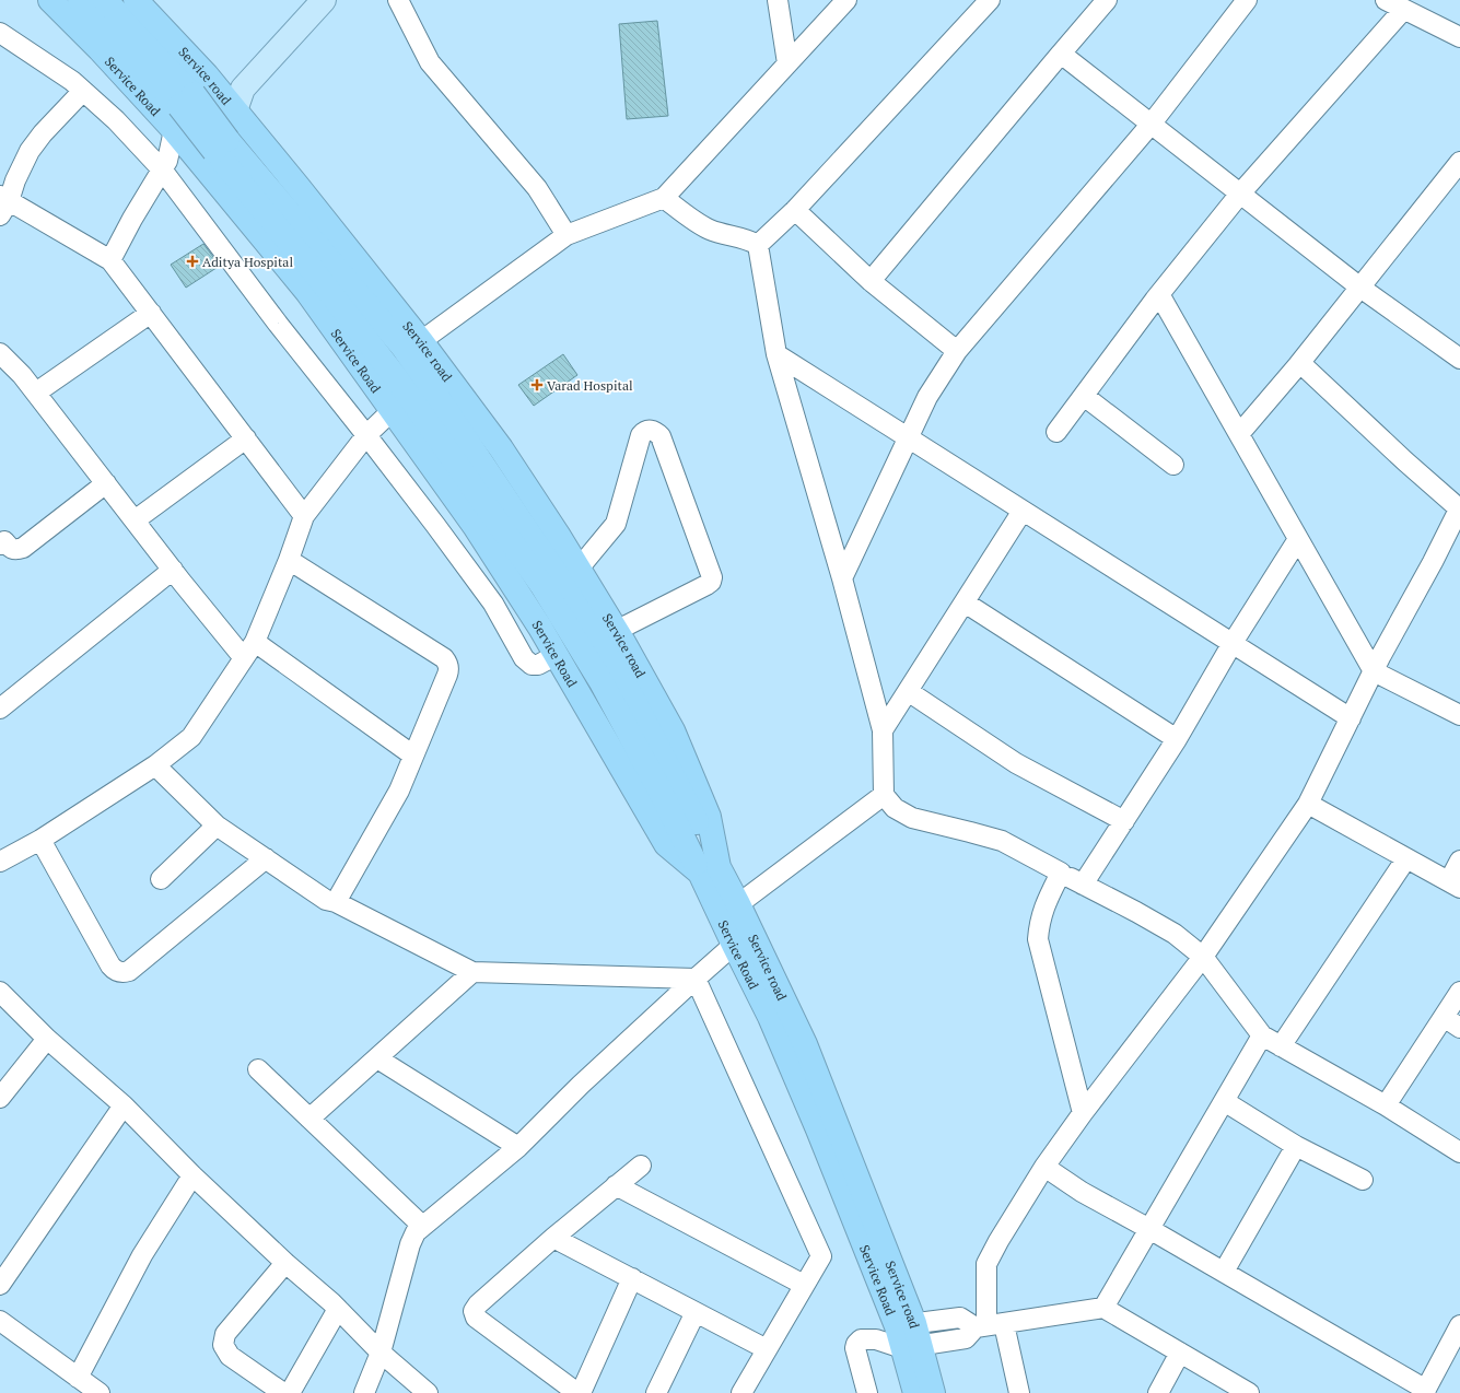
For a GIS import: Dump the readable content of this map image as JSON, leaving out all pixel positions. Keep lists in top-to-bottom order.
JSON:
{
  "streets": {
    "highway": ["Service road", "Service Road"]
  },
  "crossings": [
    ["Service road", "Service Road"]
  ],
  "places": {
    "health": ["Aditya Hospital", "Varad Hospital"]
  }
}
